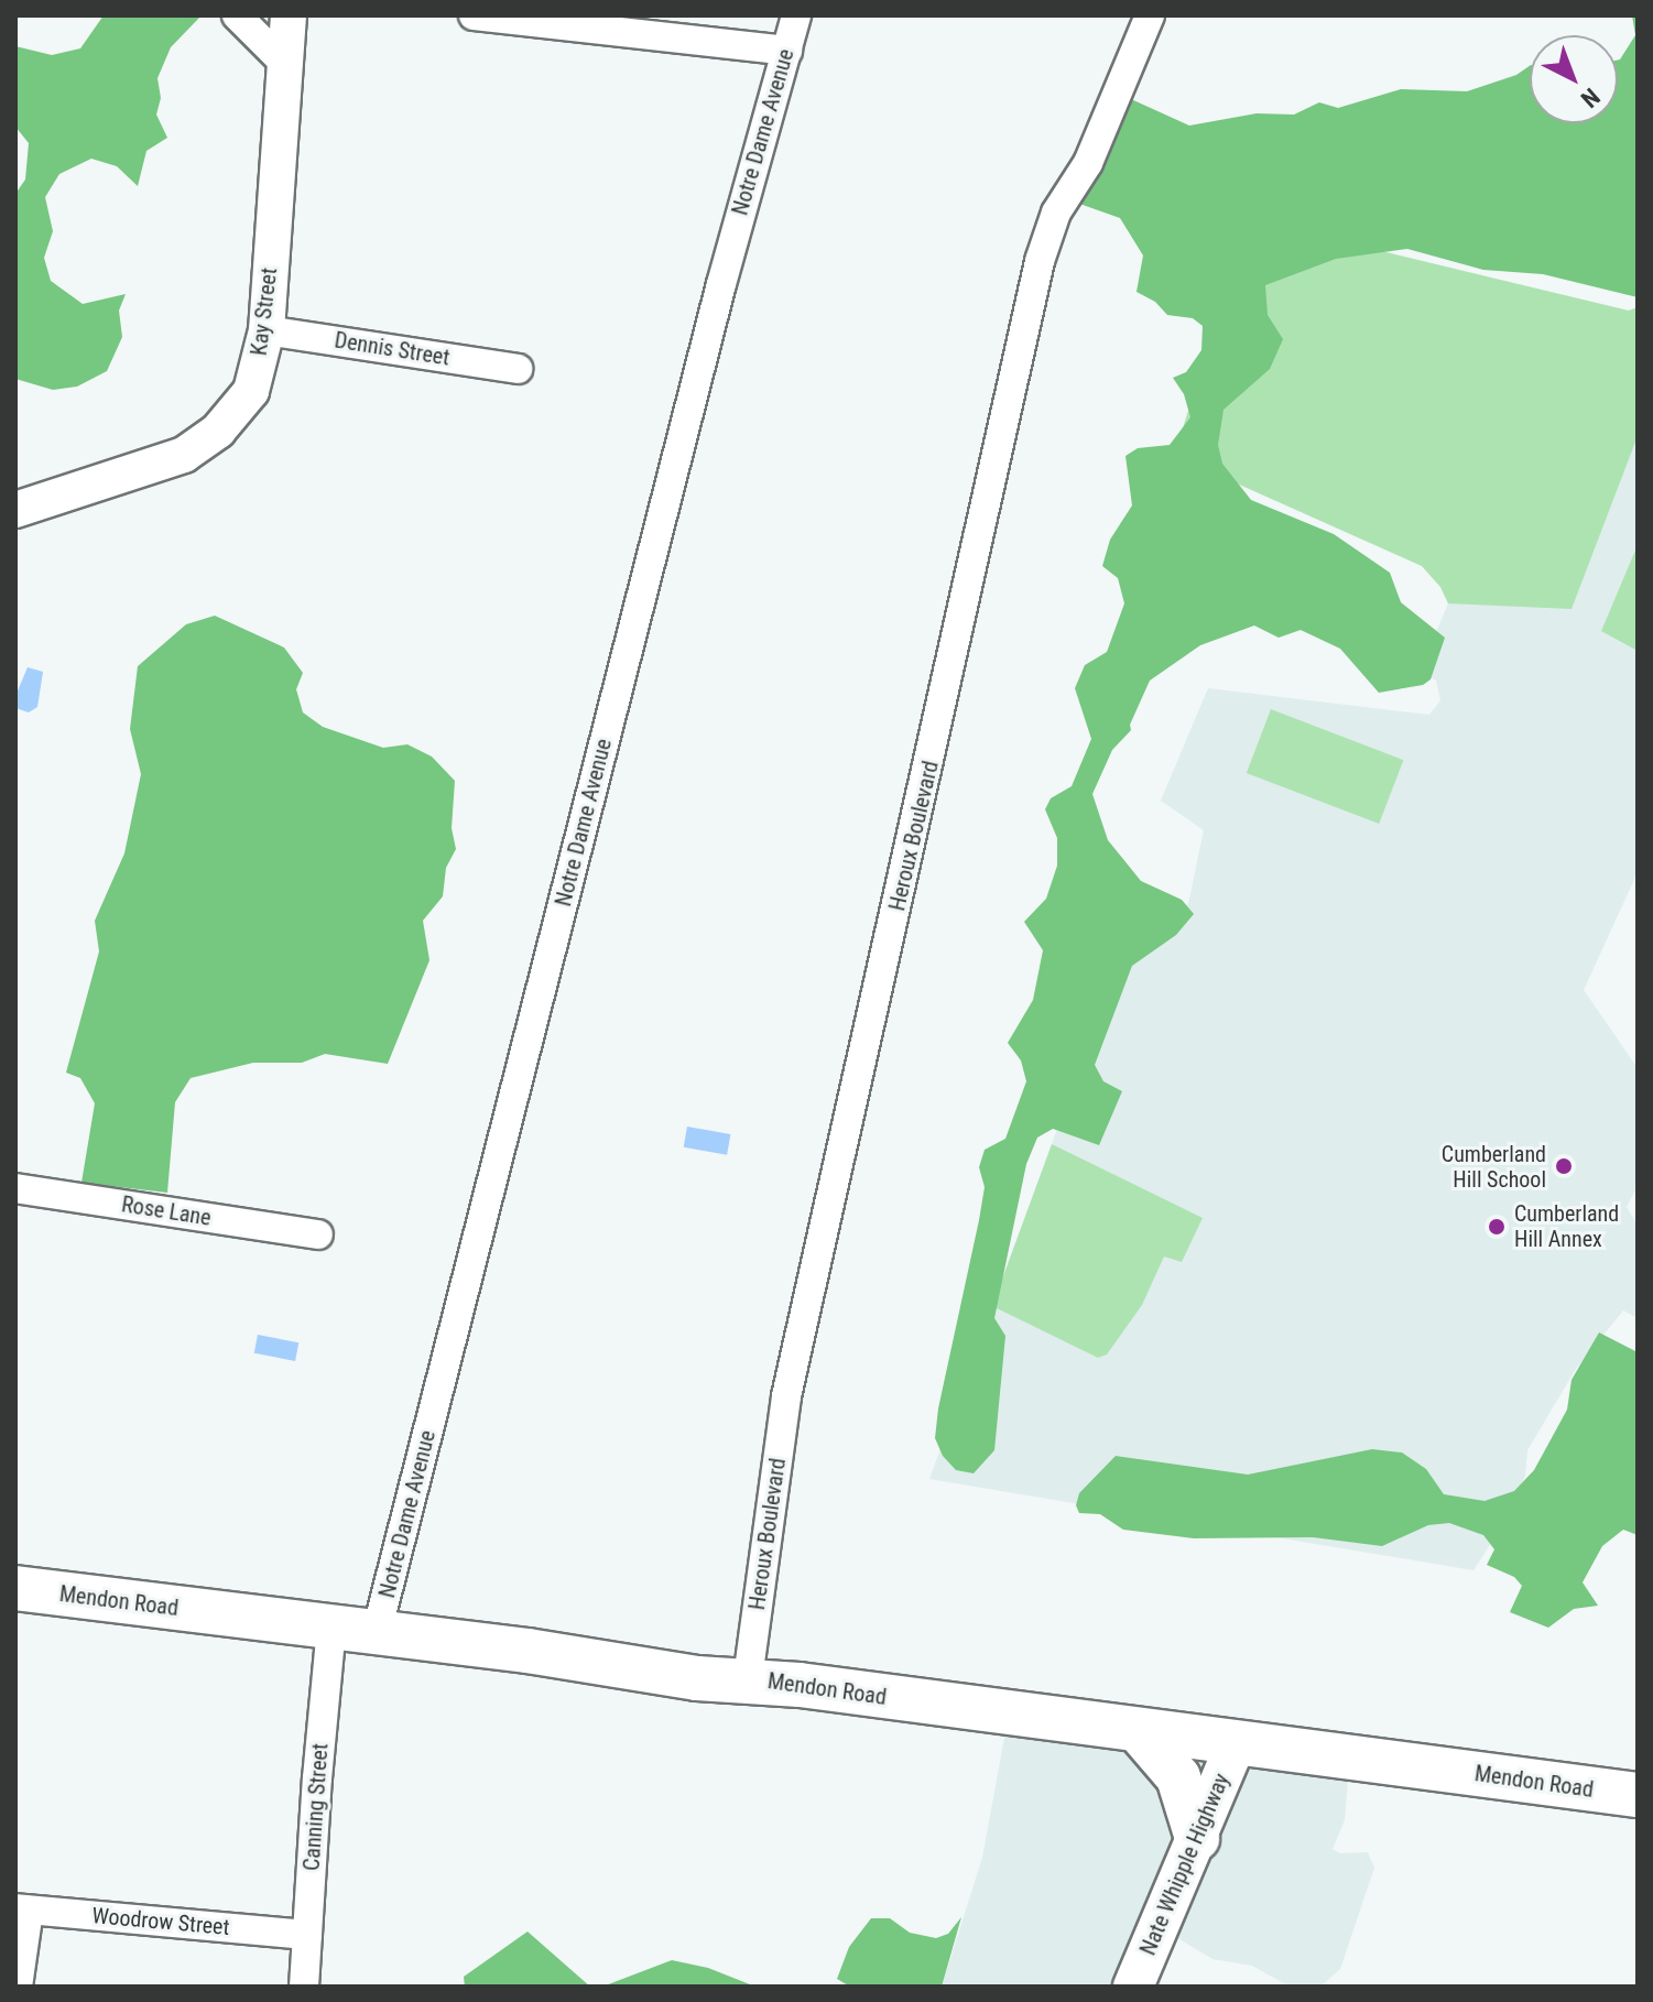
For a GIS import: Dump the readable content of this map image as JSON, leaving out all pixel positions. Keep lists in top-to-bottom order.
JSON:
{
  "streets": {
    "main road": ["Mendon Road", "Nate Whipple Highway"],
    "street": [
      "Notre Dame Avenue",
      "Kay Street",
      "Dennis Street",
      "Heroux Boulevard",
      "Rose Lane",
      "Canning Street",
      "Woodrow Street"
    ]
  },
  "crossings": [
    ["Notre Dame Avenue", "Mendon Road"],
    ["Kay Street", "Dennis Street"],
    ["Heroux Boulevard", "Mendon Road"],
    ["Mendon Road", "Canning Street"],
    ["Mendon Road", "Nate Whipple Highway"],
    ["Canning Street", "Woodrow Street"]
  ],
  "places": ["Cumberland Hill School", "Cumberland Hill Annex"],
  "north": "bottom right"
}
